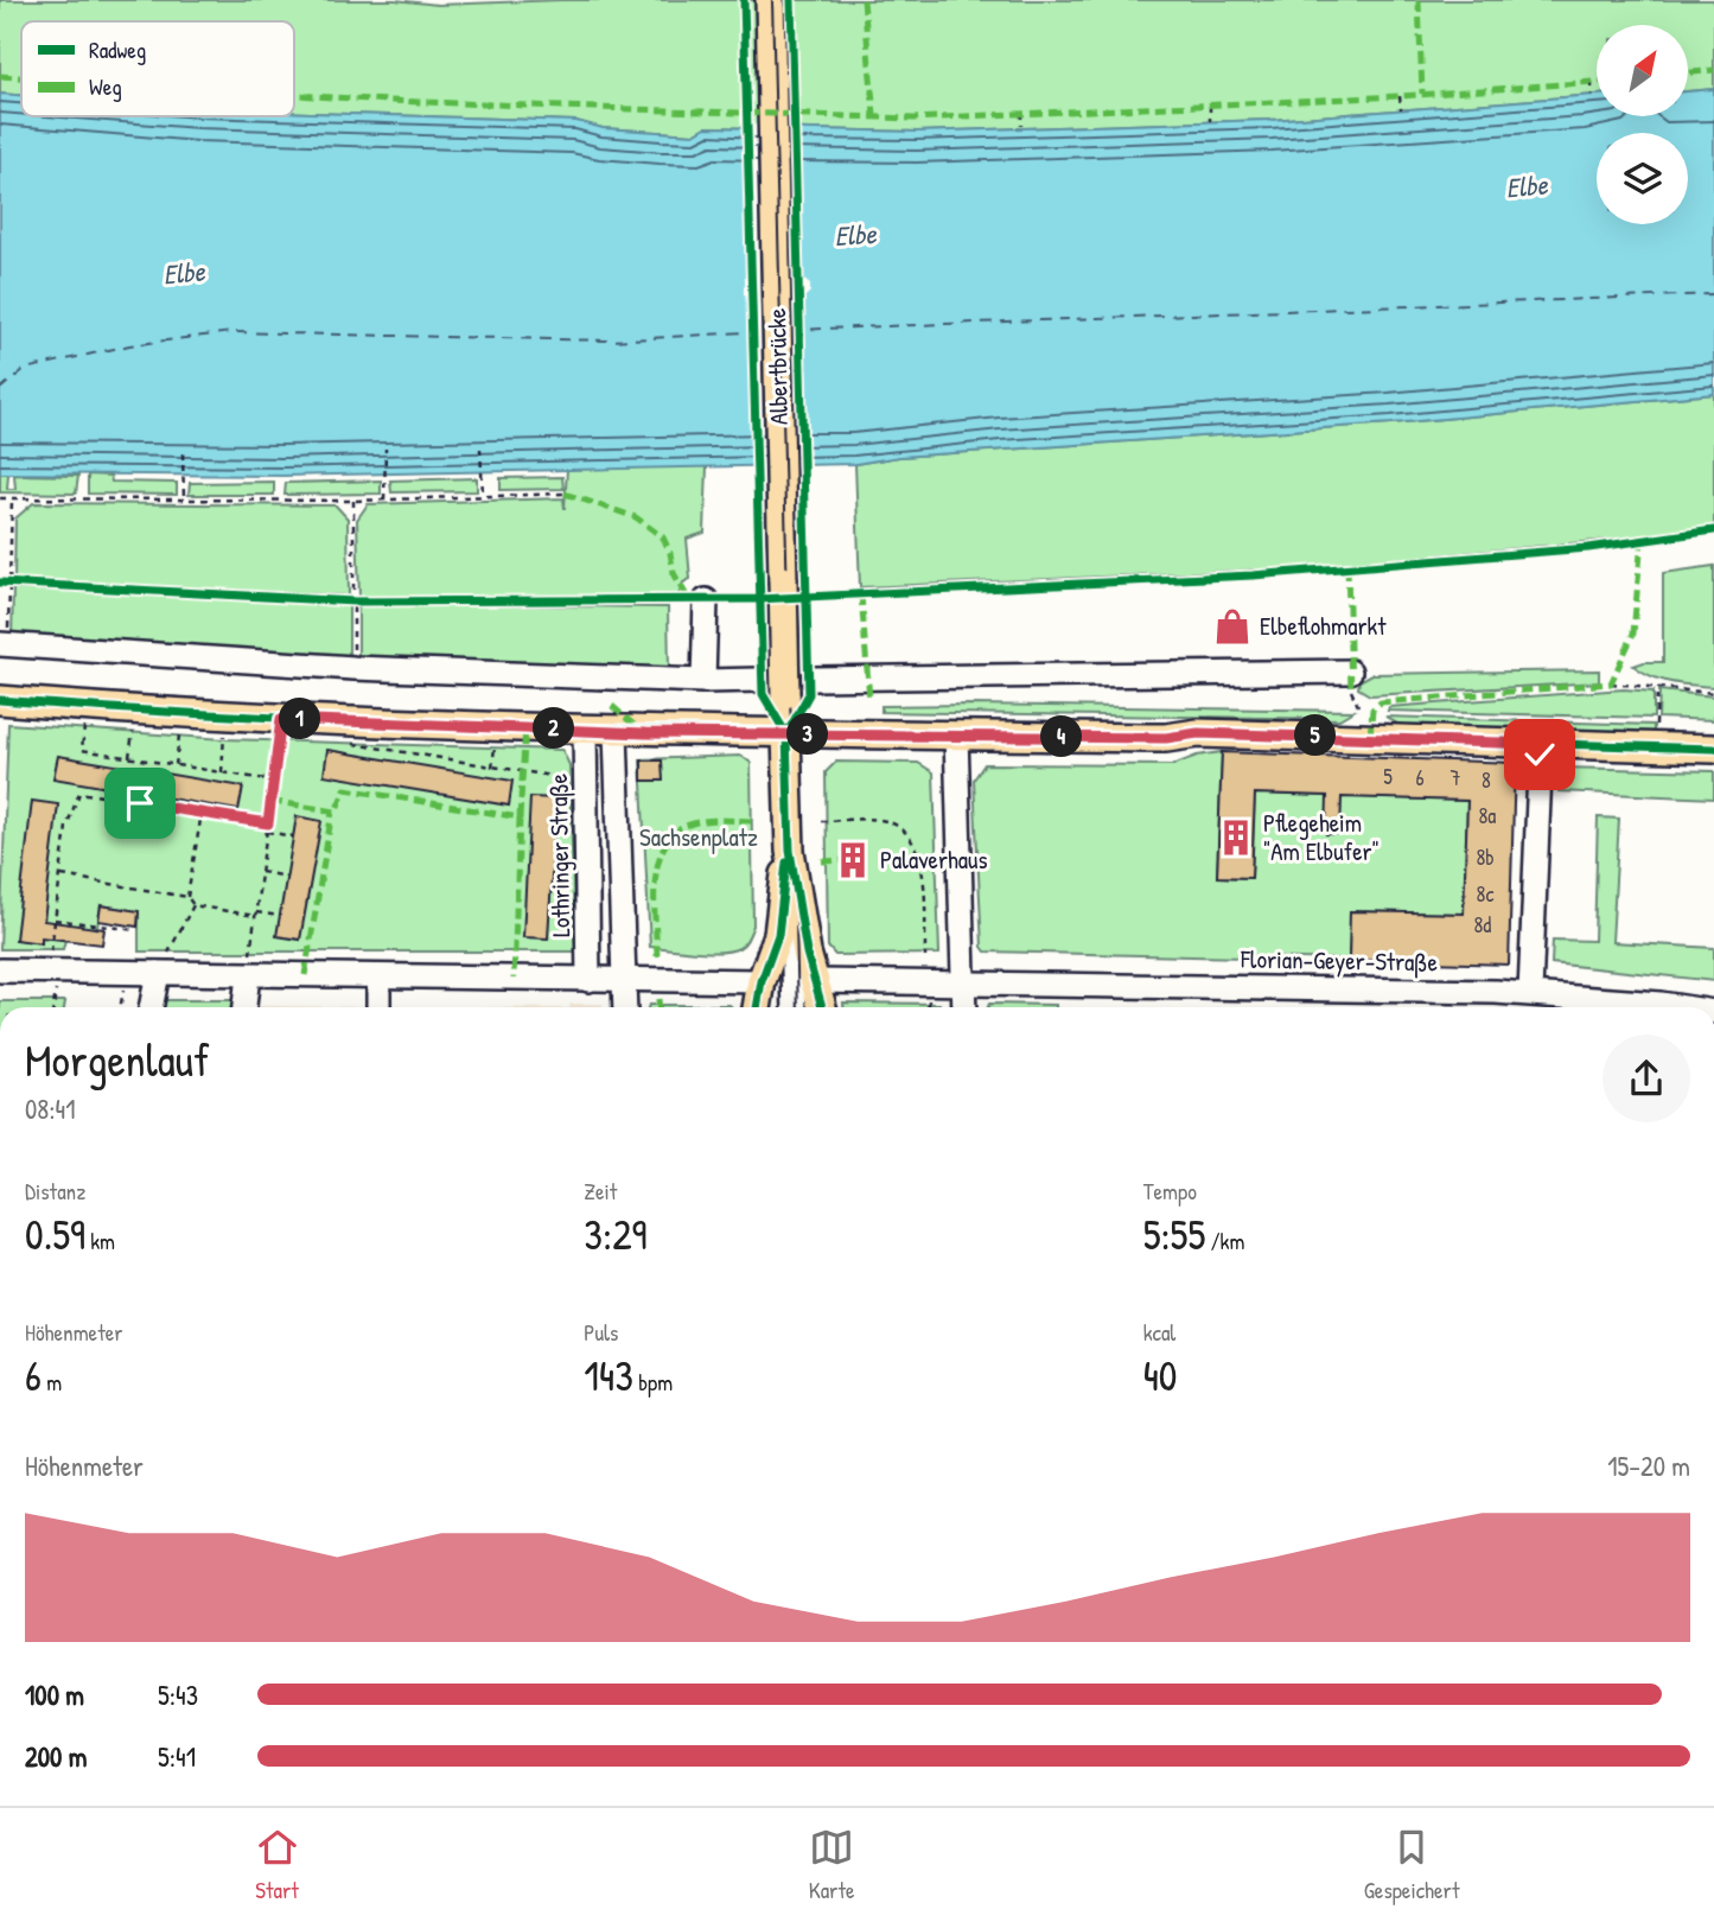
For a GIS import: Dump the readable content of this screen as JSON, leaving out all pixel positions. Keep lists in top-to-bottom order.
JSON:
{
  "streets": {
    "main road": ["Albertbrücke"],
    "street": ["Lothringer Straße", "Florian-Geyer-Straße"]
  },
  "water": ["Elbe"],
  "parks": ["Sachsenplatz"],
  "places": {
    "shop": ["Elbeflohmarkt"],
    "building": ["Pflegeheim \"Am Elbufer\"", "Palaverhaus"]
  },
  "house_numbers": [
    "5",
    "6",
    "7",
    "8",
    "8a",
    "8b",
    "8c",
    "8d"
  ],
  "legend": ["Radweg", "Weg"],
  "north": "top right",
  "page": {
    "pins": [
      "1",
      "2",
      "3",
      "5",
      "4"
    ],
    "heading": ["Morgenlauf", "08:41"],
    "stats": [
      ["Distanz", "0.59 km"],
      ["Zeit", "3:29"],
      ["Tempo", "5:55 /km"],
      ["Höhenmeter", "6 m"],
      ["Puls", "143 bpm"],
      ["kcal", "40"]
    ],
    "chart": ["Höhenmeter", "15–20 m"],
    "list": [
      {
        "name": "100 m",
        "note": "5:43"
      },
      {
        "name": "200 m",
        "note": "5:41"
      }
    ],
    "tabs": ["Start", "Karte", "Gespeichert"]
  }
}
